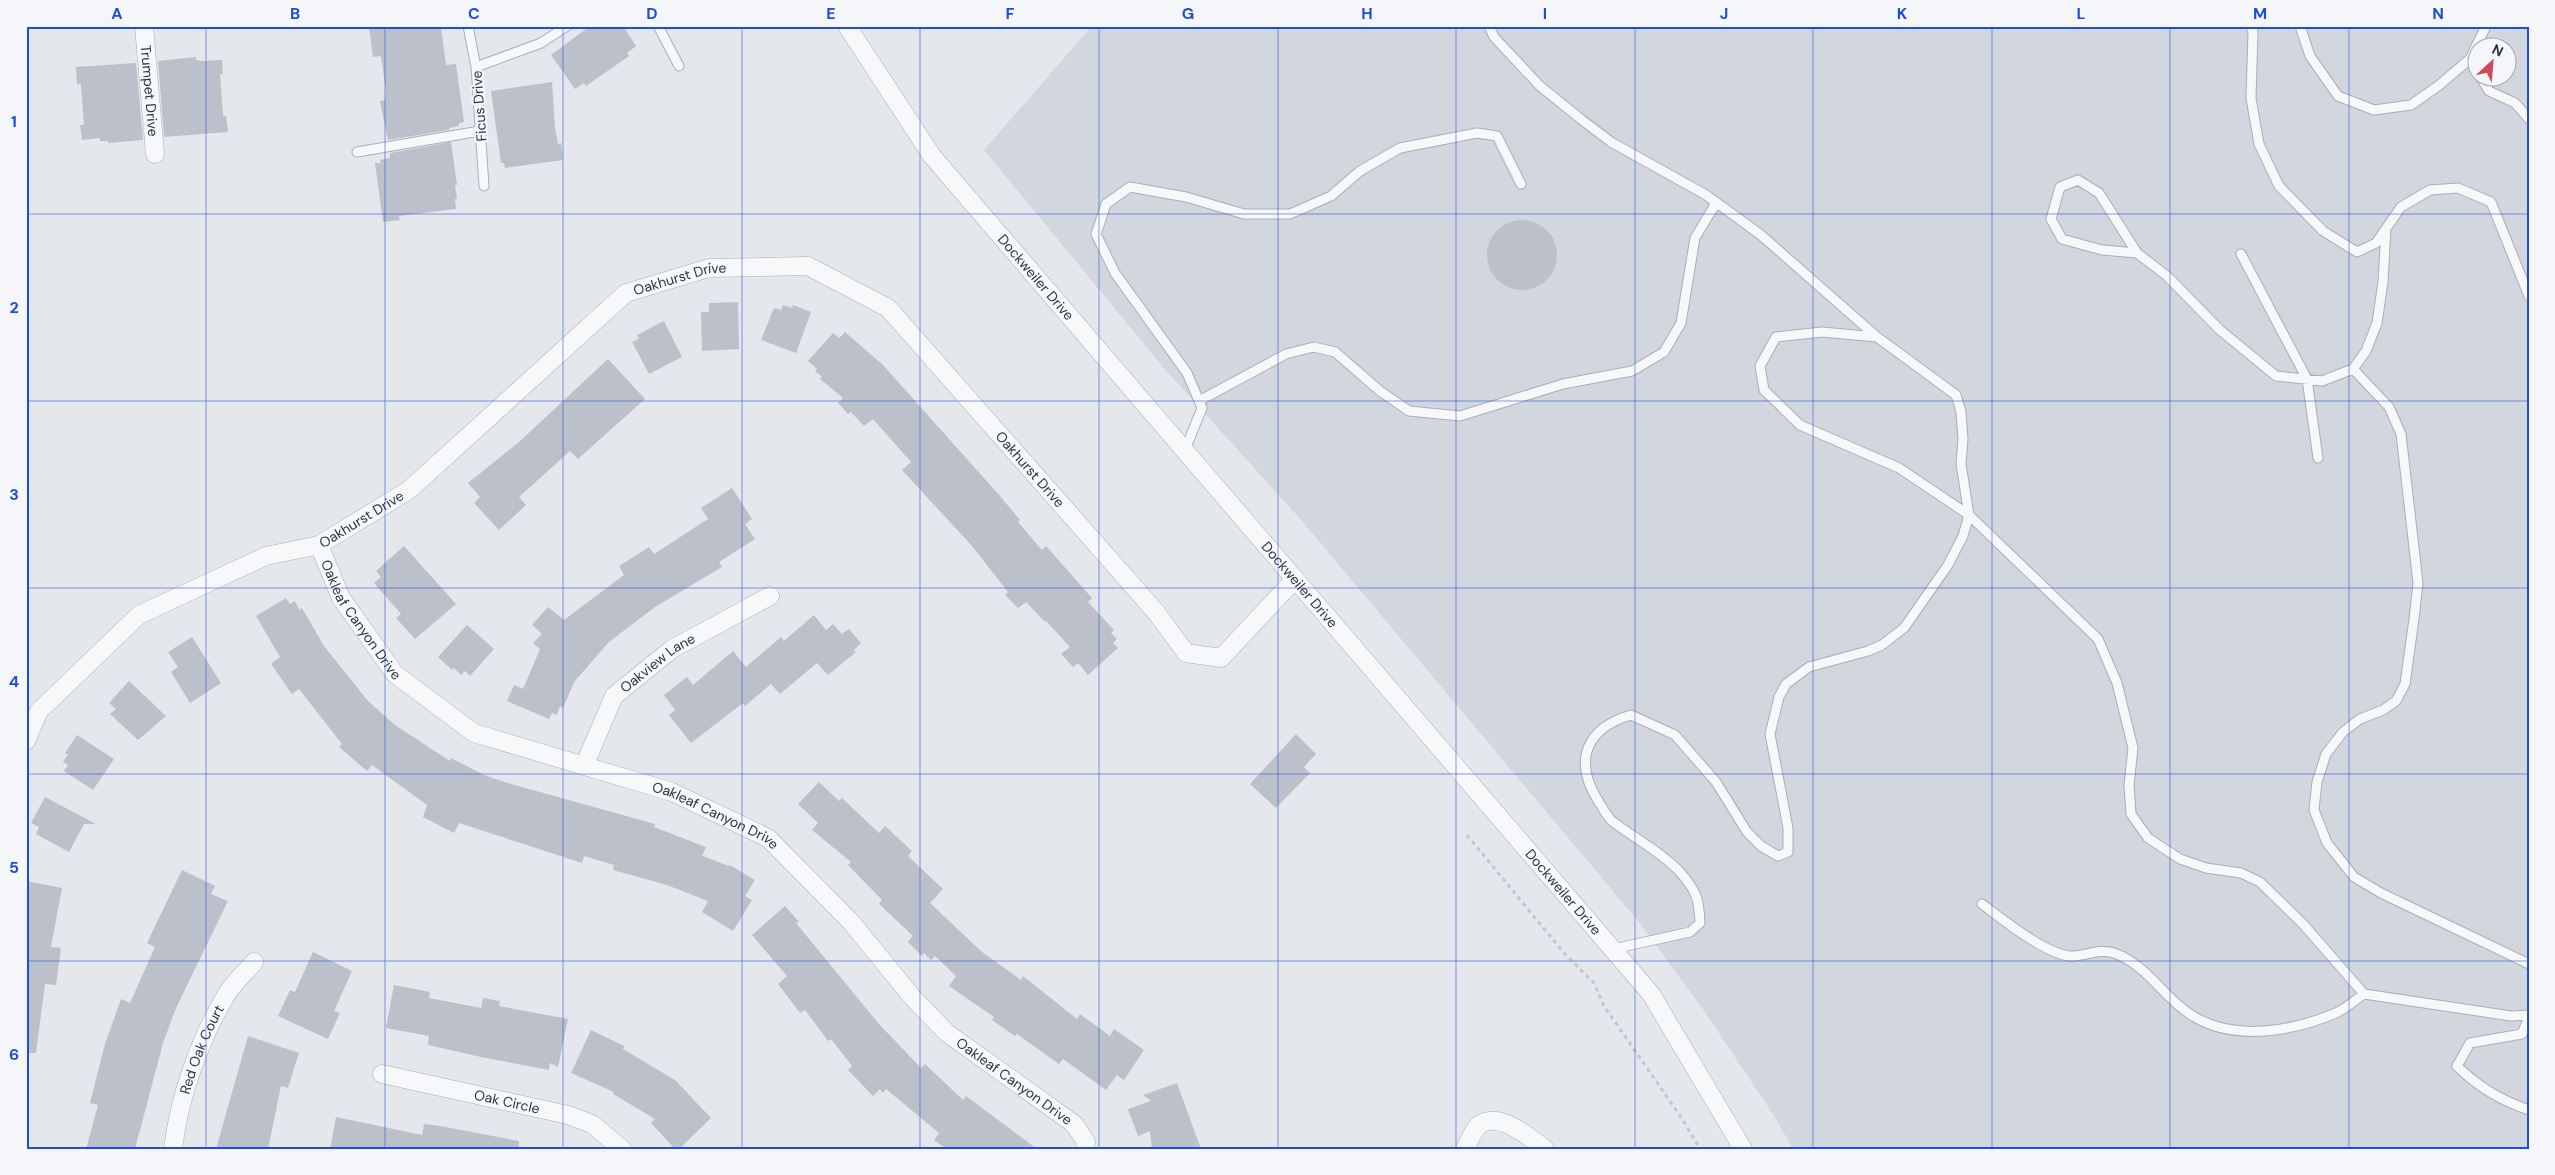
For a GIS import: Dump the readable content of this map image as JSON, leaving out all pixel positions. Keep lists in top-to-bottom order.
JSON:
{
  "streets": {
    "street": [
      "Trumpet Drive",
      "Dockweiler Drive",
      "Oakhurst Drive",
      "Oakleaf Canyon Drive",
      "Oakview Lane",
      "Red Oak Court",
      "Oak Circle"
    ],
    "lane": ["Ficus Drive"]
  },
  "crossings": [
    ["Dockweiler Drive", "Oakhurst Drive"],
    ["Oakhurst Drive", "Oakleaf Canyon Drive"],
    ["Oakleaf Canyon Drive", "Oakview Lane"]
  ],
  "north": "top right",
  "grid": {
    "columns": [
      "A",
      "B",
      "C",
      "D",
      "E",
      "F",
      "G",
      "H",
      "I",
      "J",
      "K",
      "L",
      "M",
      "N"
    ],
    "rows": [
      "1",
      "2",
      "3",
      "4",
      "5",
      "6"
    ]
  }
}
